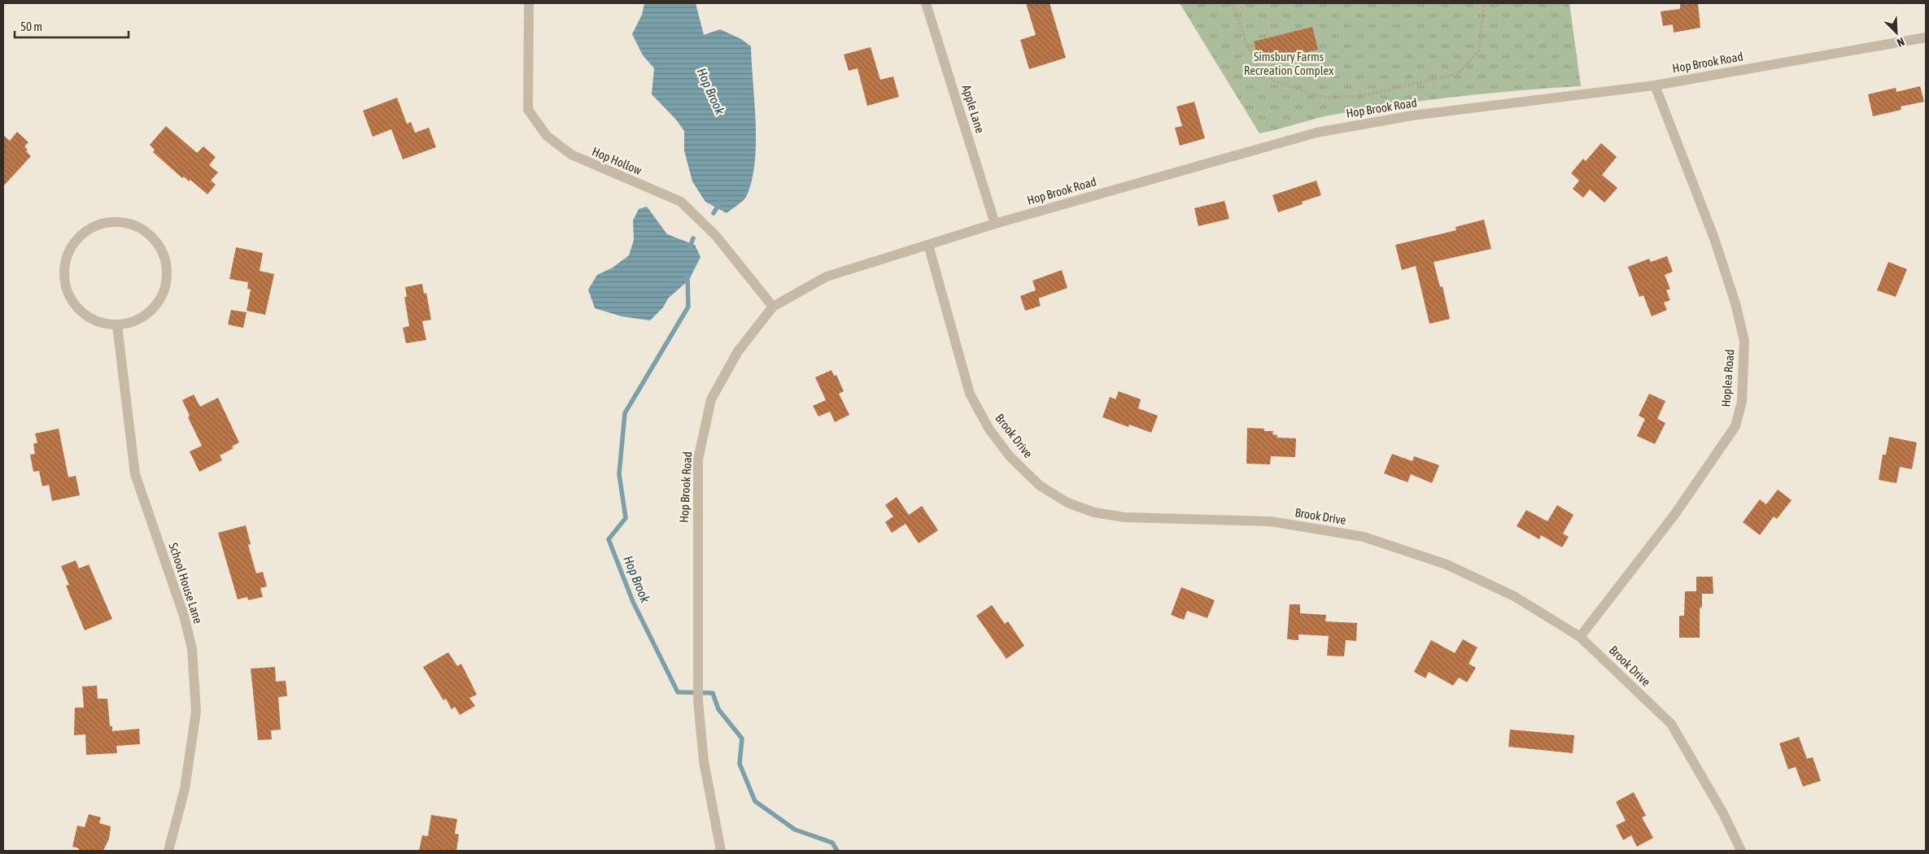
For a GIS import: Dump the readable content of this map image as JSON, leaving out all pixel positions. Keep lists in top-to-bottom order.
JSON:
{
  "streets": {
    "street": [
      "Hop Brook Road",
      "Apple Lane",
      "Hop Hollow",
      "Hoplea Road",
      "Brook Drive",
      "School House Lane"
    ]
  },
  "crossings": [
    ["Hop Brook Road", "Apple Lane"],
    ["Hop Brook Road", "Hop Hollow"],
    ["Hop Brook Road", "Hoplea Road"],
    ["Hop Brook Road", "Brook Drive"],
    ["Hoplea Road", "Brook Drive"]
  ],
  "water": ["Hop Brook"],
  "parks": ["Simsbury Farms Recreation Complex"],
  "scale_bar": "50 m",
  "north": "bottom right"
}
